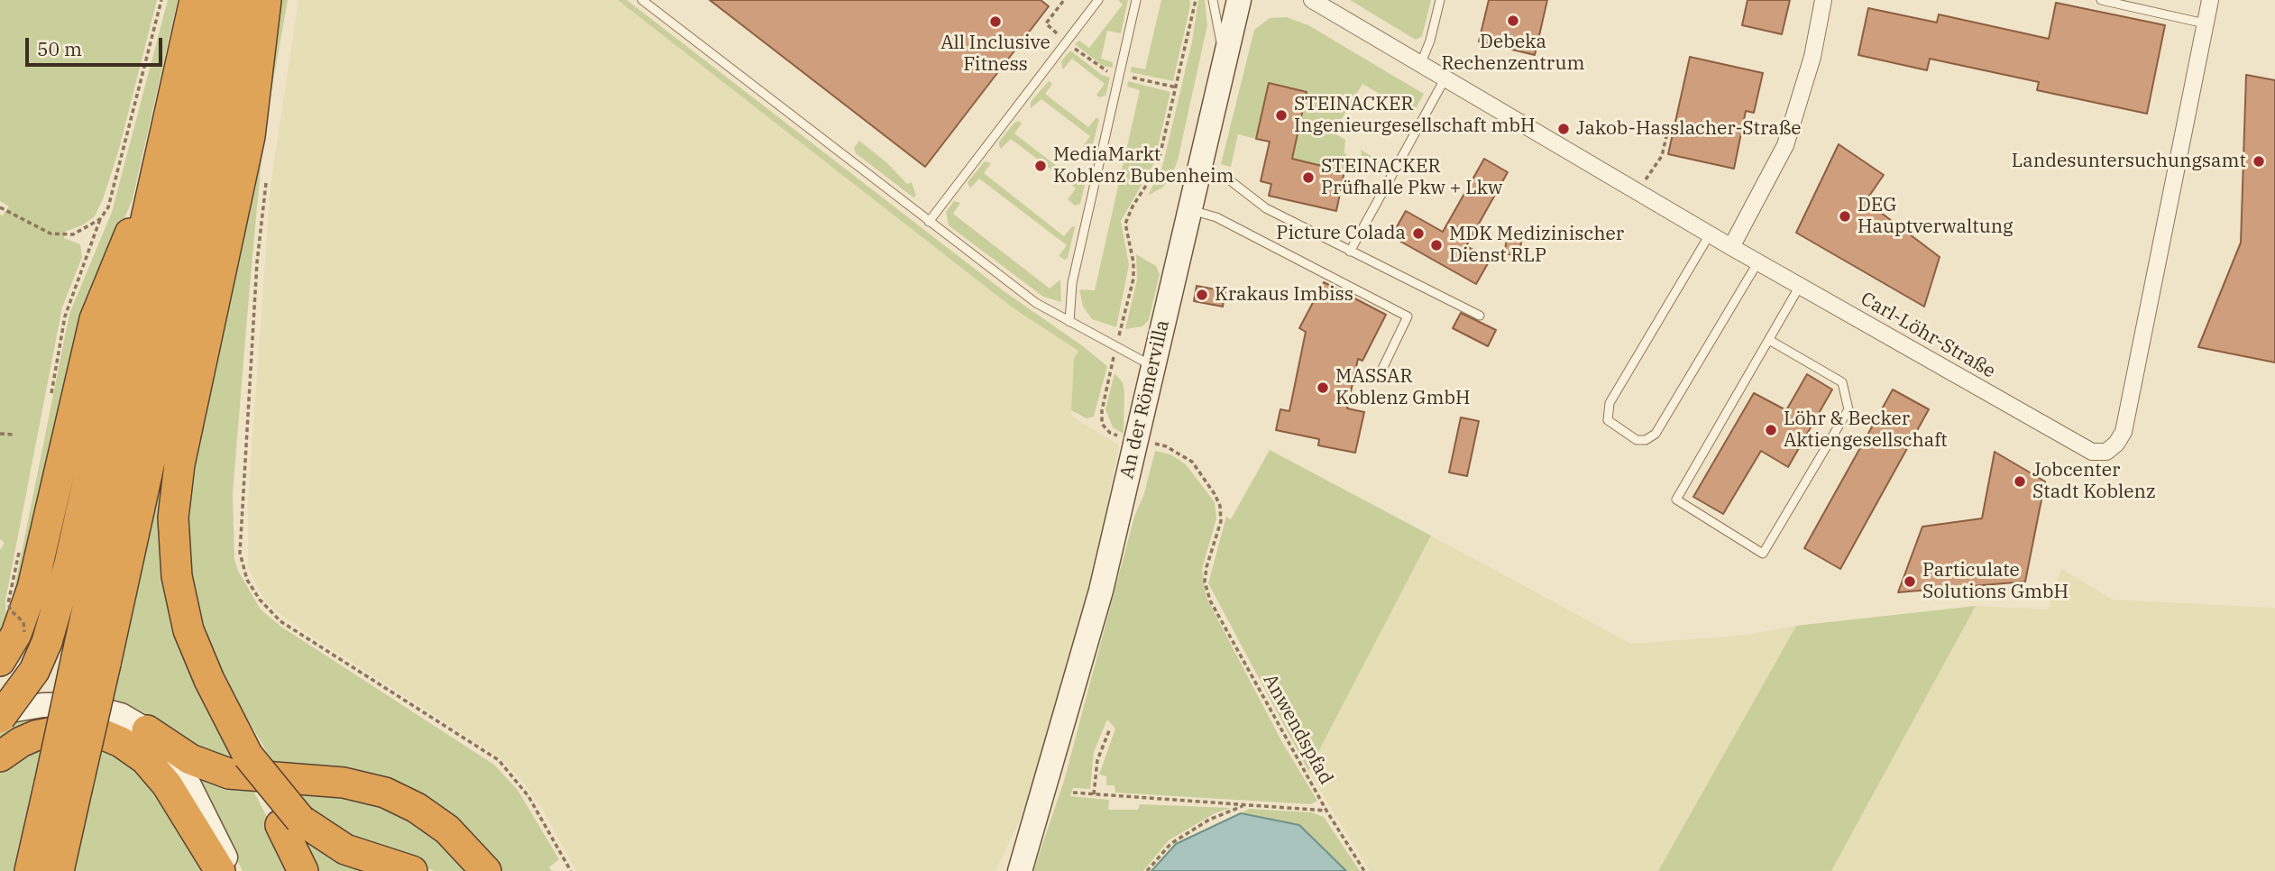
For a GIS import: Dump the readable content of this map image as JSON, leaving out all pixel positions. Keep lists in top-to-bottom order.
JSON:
{
  "streets": {
    "street": ["Carl-Löhr-Straße", "An der Römervilla"],
    "path": ["Anwendspfad"]
  },
  "crossings": [
    ["An der Römervilla", "Anwendspfad"]
  ],
  "places": [
    "Debeka Rechenzentrum",
    "All Inclusive Fitness",
    "STEINACKER Ingenieurgesellschaft mbH",
    "Jakob-Hasslacher-Straße",
    "Landesuntersuchungsamt",
    "MediaMarkt Koblenz Bubenheim",
    "STEINACKER Prüfhalle Pkw + Lkw",
    "DEG Hauptverwaltung",
    "Picture Colada",
    "MDK Medizinischer Dienst RLP",
    "Krakaus Imbiss",
    "MASSAR Koblenz GmbH",
    "Löhr & Becker Aktiengesellschaft",
    "Jobcenter Stadt Koblenz",
    "Particulate Solutions GmbH"
  ],
  "scale_bar": "50 m"
}
